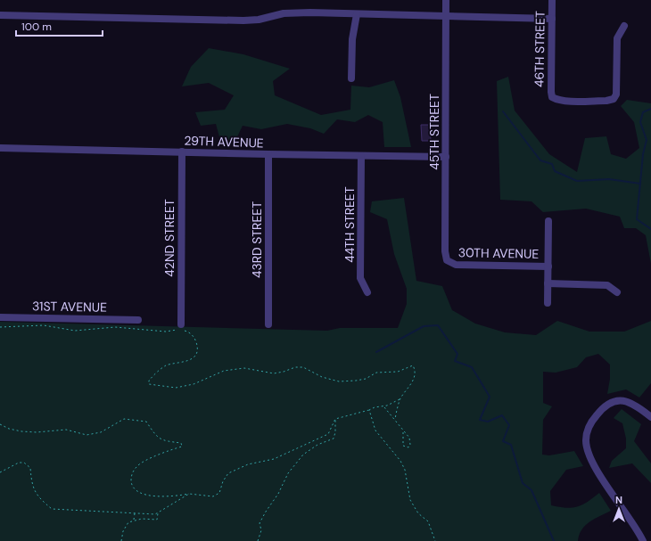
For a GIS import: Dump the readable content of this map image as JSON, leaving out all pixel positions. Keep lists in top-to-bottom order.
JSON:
{
  "streets": {
    "street": [
      "46TH STREET",
      "45TH STREET",
      "29TH AVENUE",
      "44TH STREET",
      "42ND STREET",
      "43RD STREET",
      "30TH AVENUE",
      "31ST AVENUE"
    ]
  },
  "crossings": [
    ["45TH STREET", "29TH AVENUE"],
    ["45TH STREET", "30TH AVENUE"],
    ["29TH AVENUE", "44TH STREET"],
    ["29TH AVENUE", "42ND STREET"],
    ["29TH AVENUE", "43RD STREET"]
  ],
  "scale_bar": "100 m",
  "north": "top"
}
